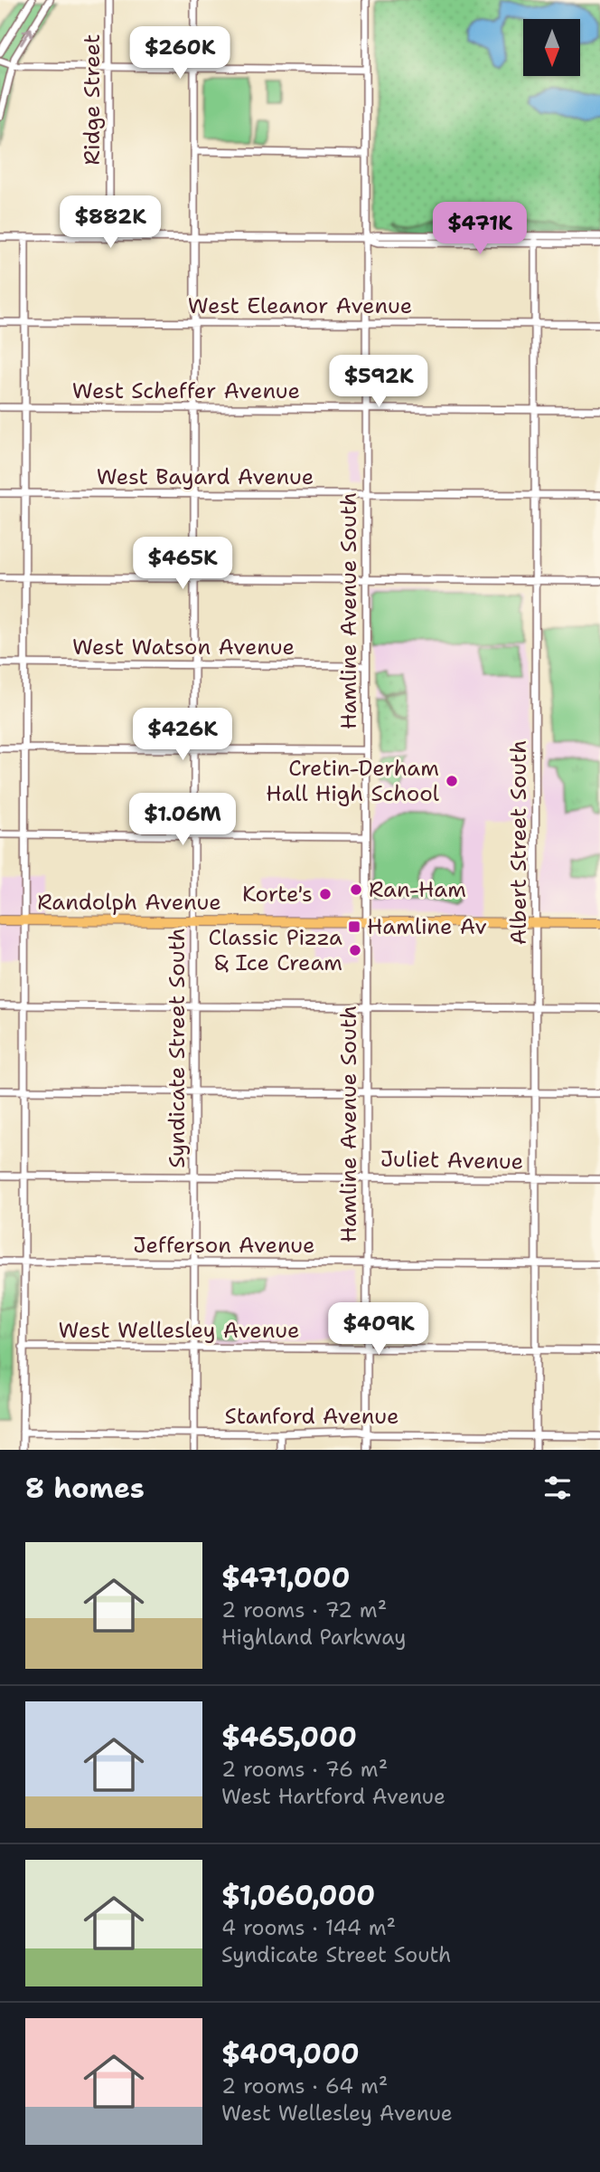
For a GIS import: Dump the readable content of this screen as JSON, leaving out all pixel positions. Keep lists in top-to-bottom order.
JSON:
{
  "streets": {
    "main road": ["Randolph Avenue"],
    "street": [
      "Ridge Street",
      "West Eleanor Avenue",
      "West Scheffer Avenue",
      "West Bayard Avenue",
      "Hamline Avenue South",
      "West Watson Avenue",
      "Albert Street South",
      "Syndicate Street South",
      "Juliet Avenue",
      "Jefferson Avenue",
      "West Wellesley Avenue",
      "Stanford Avenue"
    ]
  },
  "crossings": [
    ["West Eleanor Avenue", "Hamline Avenue South"],
    ["West Eleanor Avenue", "Albert Street South"],
    ["West Eleanor Avenue", "Syndicate Street South"],
    ["West Scheffer Avenue", "Hamline Avenue South"],
    ["West Scheffer Avenue", "Albert Street South"],
    ["West Scheffer Avenue", "Syndicate Street South"],
    ["West Bayard Avenue", "Hamline Avenue South"],
    ["West Bayard Avenue", "Albert Street South"],
    ["West Bayard Avenue", "Syndicate Street South"],
    ["Hamline Avenue South", "West Watson Avenue"],
    ["Hamline Avenue South", "Randolph Avenue"],
    ["Hamline Avenue South", "Juliet Avenue"],
    ["Hamline Avenue South", "Jefferson Avenue"],
    ["Hamline Avenue South", "West Wellesley Avenue"],
    ["Hamline Avenue South", "Stanford Avenue"],
    ["West Watson Avenue", "Syndicate Street South"],
    ["Albert Street South", "Randolph Avenue"],
    ["Albert Street South", "Juliet Avenue"],
    ["Albert Street South", "Jefferson Avenue"],
    ["Albert Street South", "West Wellesley Avenue"],
    ["Albert Street South", "Stanford Avenue"],
    ["Randolph Avenue", "Syndicate Street South"],
    ["Syndicate Street South", "Juliet Avenue"],
    ["Syndicate Street South", "Jefferson Avenue"],
    ["Syndicate Street South", "West Wellesley Avenue"],
    ["Syndicate Street South", "Stanford Avenue"]
  ],
  "places": {
    "other": [
      "Cretin-Derham Hall High School",
      "Ran-Ham",
      "Korte's",
      "Classic Pizza & Ice Cream"
    ],
    "transit": ["Hamline Av"]
  },
  "north": "bottom",
  "page": {
    "price": [
      "$260K",
      "$882K",
      "$471K",
      "$592K",
      "$465K",
      "$426K",
      "$1.06M",
      "$409K"
    ],
    "heading": "8 homes",
    "list": [
      {
        "name": "$471,000",
        "note": "2 rooms · 72 m² · Highland Parkway"
      },
      {
        "name": "$465,000",
        "note": "2 rooms · 76 m² · West Hartford Avenue"
      },
      {
        "name": "$1,060,000",
        "note": "4 rooms · 144 m² · Syndicate Street South"
      },
      {
        "name": "$409,000",
        "note": "2 rooms · 64 m² · West Wellesley Avenue"
      }
    ]
  }
}
